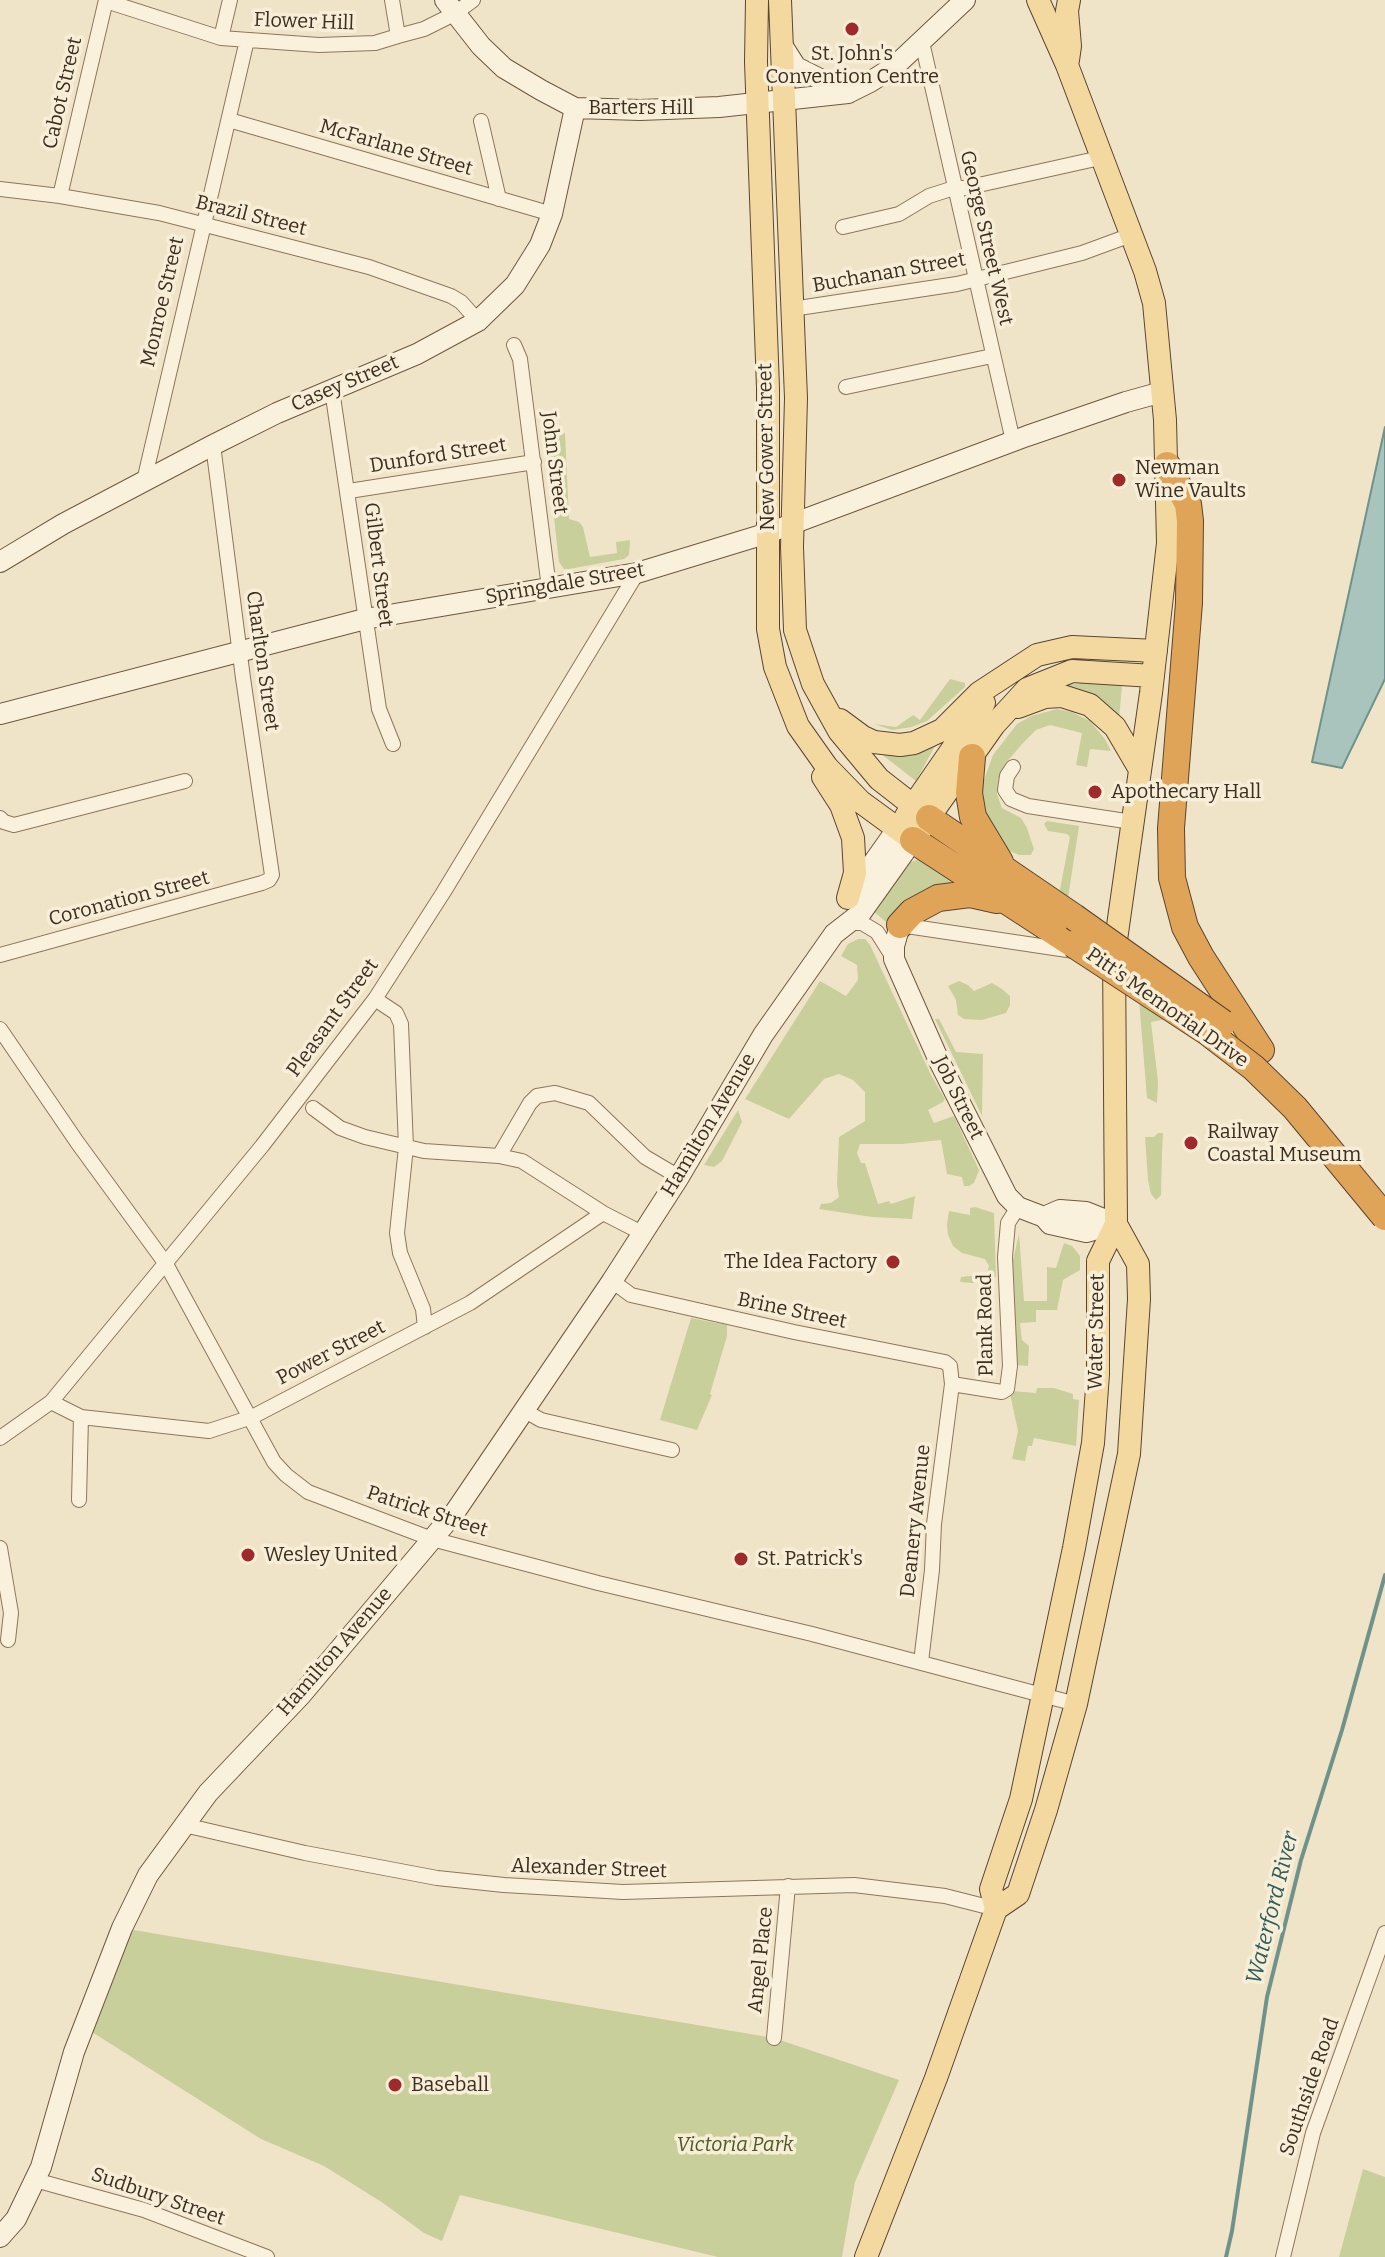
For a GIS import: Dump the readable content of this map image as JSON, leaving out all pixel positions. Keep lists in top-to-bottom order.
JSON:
{
  "streets": {
    "highway": ["Pitt's Memorial Drive"],
    "main road": ["New Gower Street", "Water Street"],
    "street": [
      "Flower Hill",
      "Cabot Street",
      "Barters Hill",
      "McFarlane Street",
      "Brazil Street",
      "George Street West",
      "Buchanan Street",
      "Monroe Street",
      "Casey Street",
      "Dunford Street",
      "John Street",
      "Gilbert Street",
      "Springdale Street",
      "Charlton Street",
      "Coronation Street",
      "Pleasant Street",
      "Job Street",
      "Hamilton Avenue",
      "Brine Street",
      "Plank Road",
      "Power Street",
      "Patrick Street",
      "Deanery Avenue",
      "Alexander Street",
      "Angel Place",
      "Southside Road",
      "Sudbury Street"
    ]
  },
  "crossings": [
    ["Flower Hill", "Cabot Street"],
    ["Flower Hill", "Barters Hill"],
    ["Flower Hill", "Monroe Street"],
    ["Cabot Street", "Brazil Street"],
    ["Barters Hill", "Casey Street"],
    ["Barters Hill", "New Gower Street"],
    ["McFarlane Street", "Monroe Street"],
    ["McFarlane Street", "Casey Street"],
    ["Brazil Street", "Monroe Street"],
    ["Brazil Street", "Casey Street"],
    ["George Street West", "Buchanan Street"],
    ["George Street West", "Springdale Street"],
    ["Buchanan Street", "New Gower Street"],
    ["Monroe Street", "Casey Street"],
    ["Casey Street", "Gilbert Street"],
    ["Casey Street", "Charlton Street"],
    ["New Gower Street", "Springdale Street"],
    ["New Gower Street", "Pitt's Memorial Drive"],
    ["New Gower Street", "Hamilton Avenue"],
    ["Dunford Street", "John Street"],
    ["Dunford Street", "Gilbert Street"],
    ["John Street", "Springdale Street"],
    ["Gilbert Street", "Springdale Street"],
    ["Springdale Street", "Charlton Street"],
    ["Springdale Street", "Pleasant Street"],
    ["Charlton Street", "Coronation Street"],
    ["Pitt's Memorial Drive", "Hamilton Avenue"],
    ["Pleasant Street", "Power Street"],
    ["Pleasant Street", "Patrick Street"],
    ["Job Street", "Hamilton Avenue"],
    ["Job Street", "Plank Road"],
    ["Hamilton Avenue", "Brine Street"],
    ["Hamilton Avenue", "Patrick Street"],
    ["Hamilton Avenue", "Alexander Street"],
    ["Hamilton Avenue", "Sudbury Street"],
    ["Brine Street", "Plank Road"],
    ["Brine Street", "Deanery Avenue"],
    ["Plank Road", "Deanery Avenue"],
    ["Water Street", "Patrick Street"],
    ["Water Street", "Alexander Street"],
    ["Power Street", "Patrick Street"],
    ["Patrick Street", "Deanery Avenue"],
    ["Alexander Street", "Angel Place"]
  ],
  "water": ["Waterford River"],
  "parks": ["Victoria Park"],
  "places": [
    "St. John's Convention Centre",
    "Newman Wine Vaults",
    "Apothecary Hall",
    "Railway Coastal Museum",
    "The Idea Factory",
    "Wesley United",
    "St. Patrick's",
    "Baseball"
  ]
}
